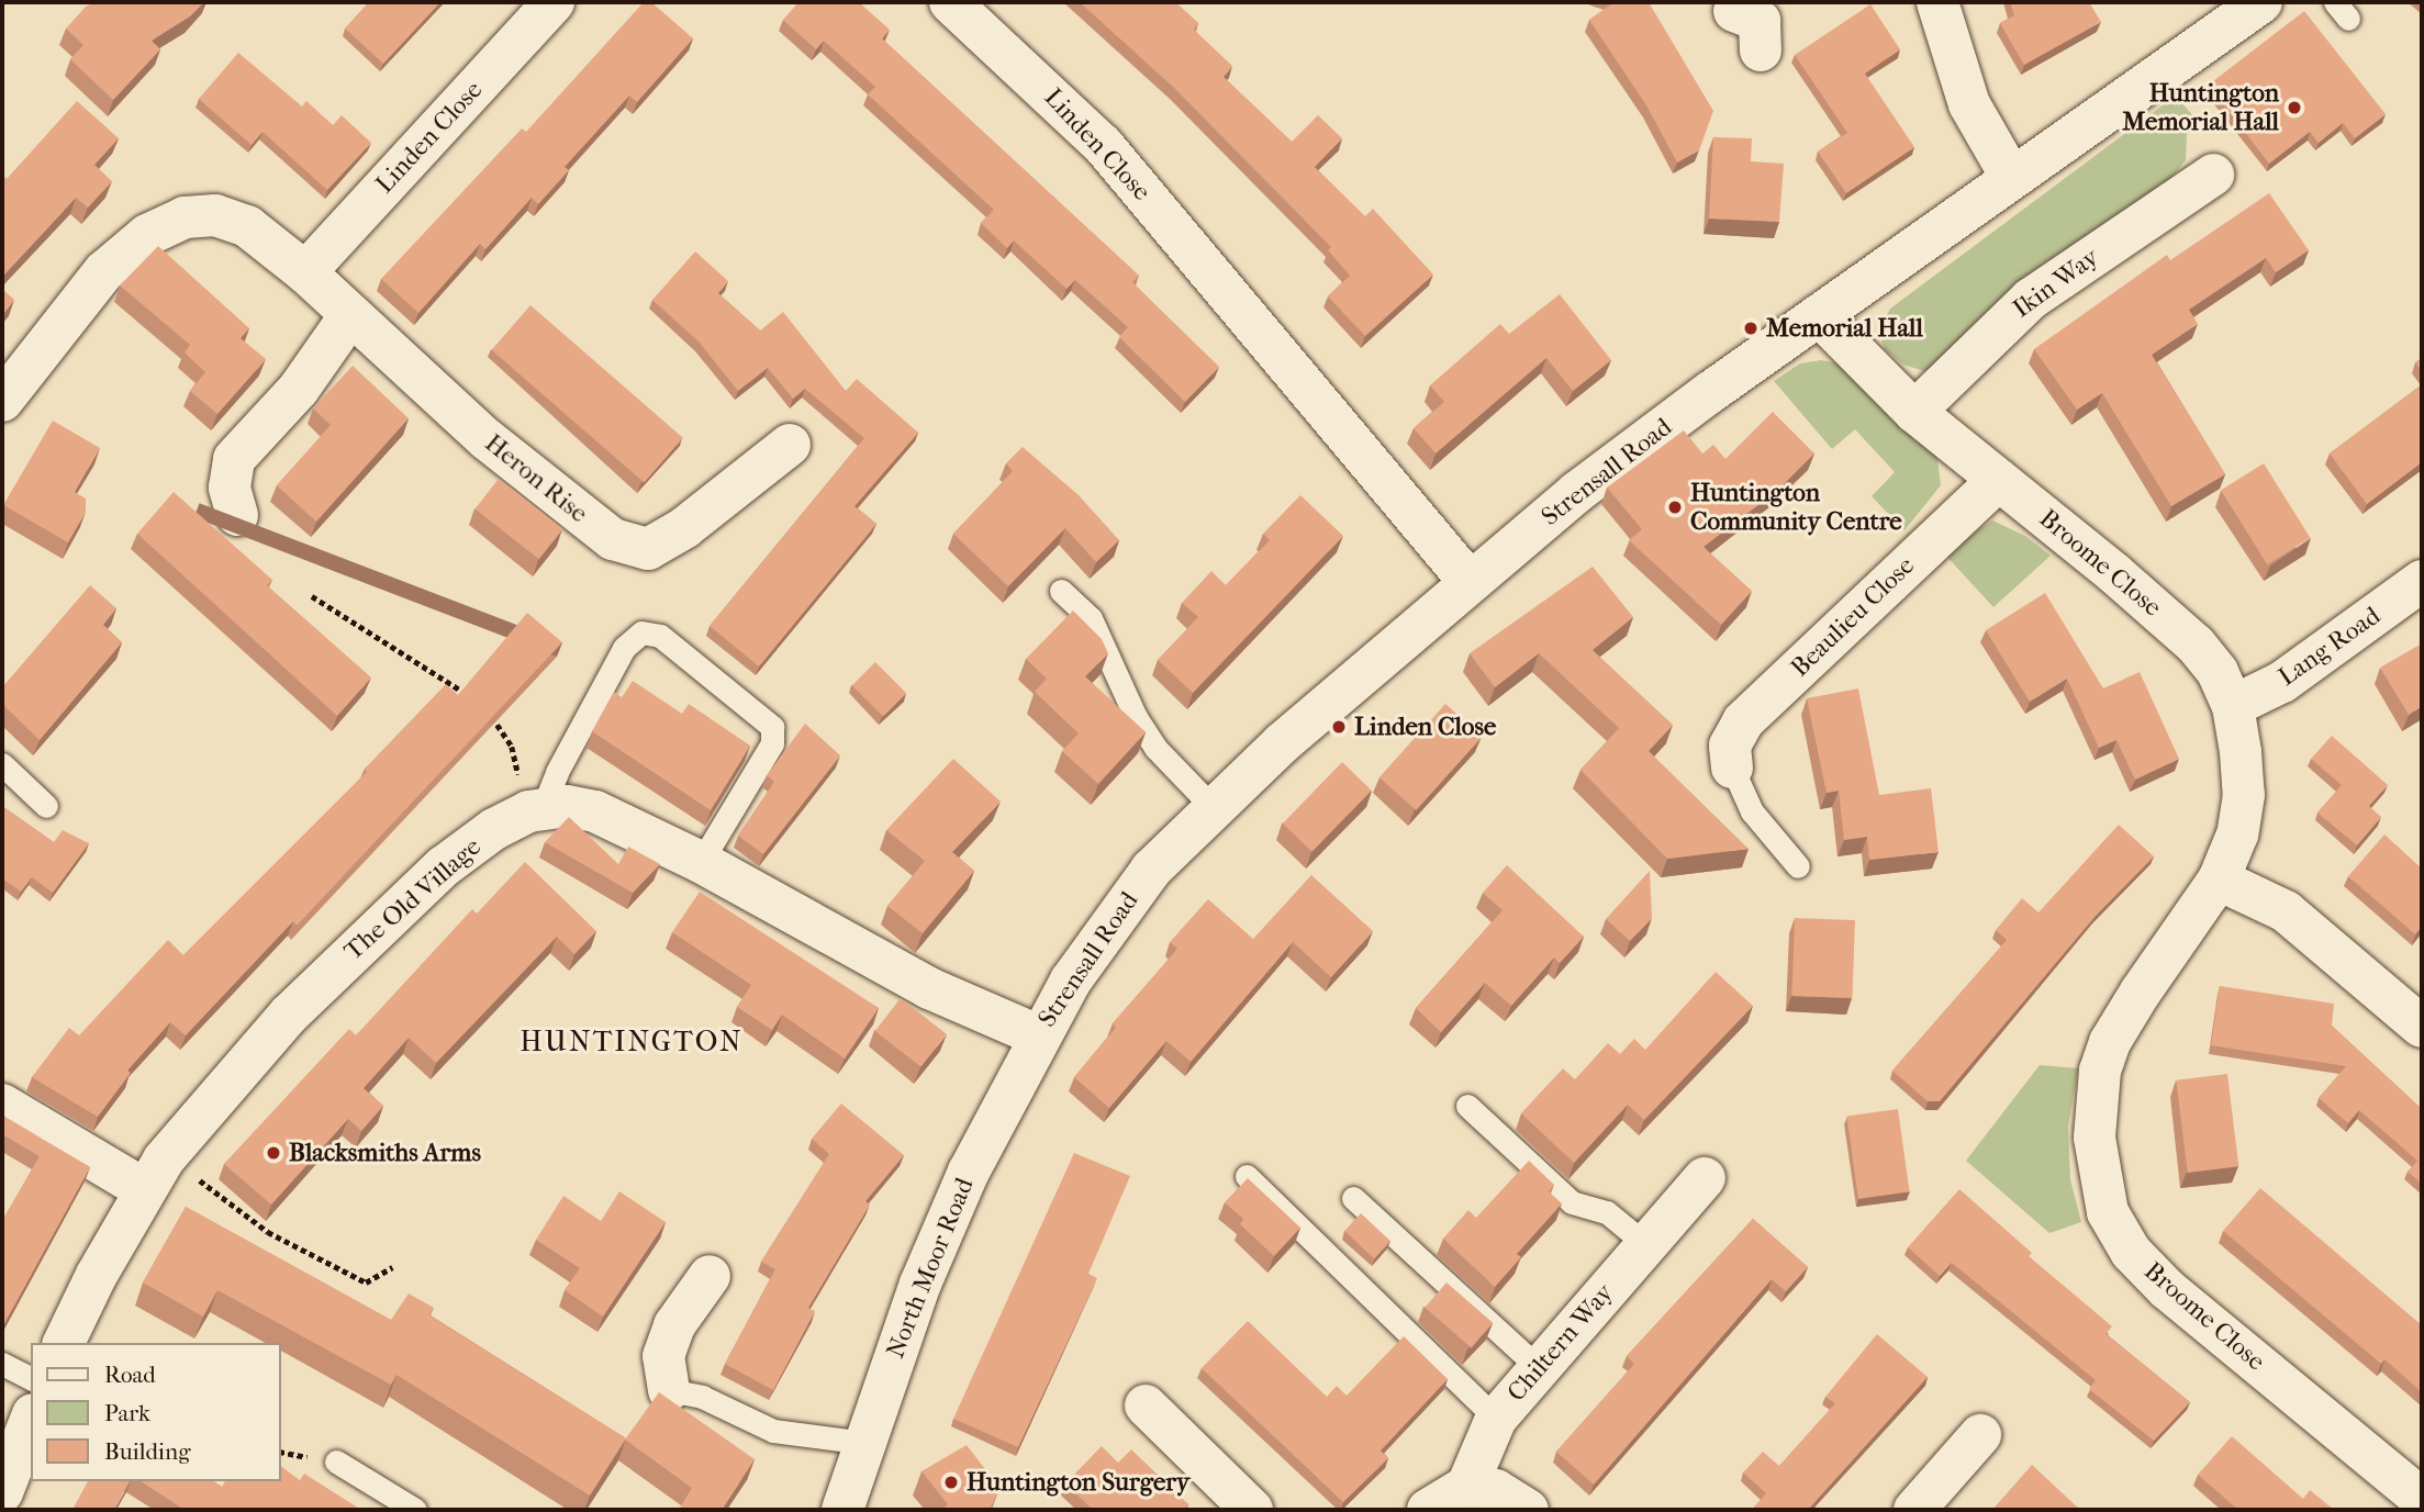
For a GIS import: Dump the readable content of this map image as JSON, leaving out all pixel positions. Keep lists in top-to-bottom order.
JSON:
{
  "streets": {
    "street": [
      "Linden Close",
      "Ikin Way",
      "Strensall Road",
      "Heron Rise",
      "Broome Close",
      "Beaulieu Close",
      "Lang Road",
      "The Old Village",
      "North Moor Road",
      "Chiltern Way"
    ]
  },
  "crossings": [
    ["Linden Close", "Strensall Road"],
    ["Linden Close", "Heron Rise"],
    ["Ikin Way", "Broome Close"],
    ["Strensall Road", "Broome Close"],
    ["Strensall Road", "North Moor Road"],
    ["Broome Close", "Beaulieu Close"],
    ["Broome Close", "Lang Road"]
  ],
  "districts": ["HUNTINGTON"],
  "places": [
    "Huntington Memorial Hall",
    "Memorial Hall",
    "Huntington Community Centre",
    "Linden Close",
    "Blacksmiths Arms",
    "Huntington Surgery"
  ],
  "legend": ["Road", "Park", "Building"]
}
